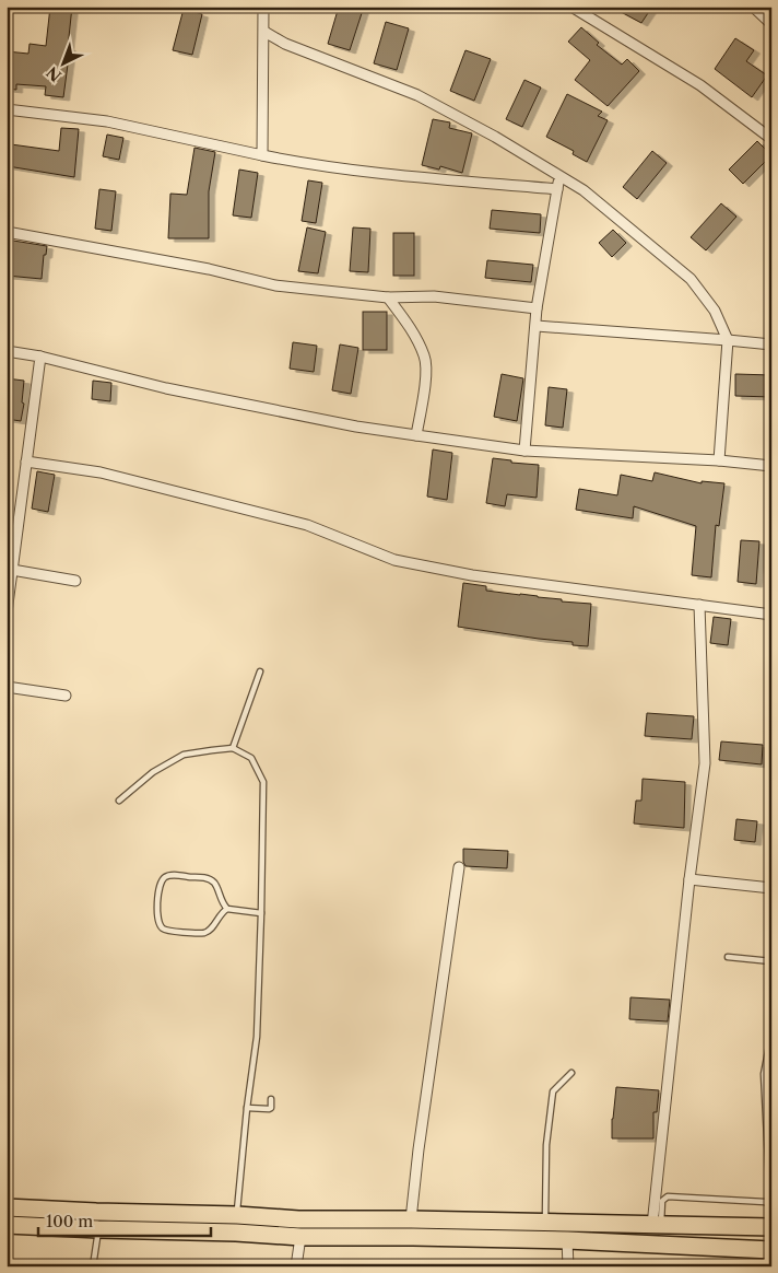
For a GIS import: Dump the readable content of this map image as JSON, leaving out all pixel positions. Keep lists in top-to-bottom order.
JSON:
{
  "scale_bar": "100 m",
  "north": "bottom left"
}
